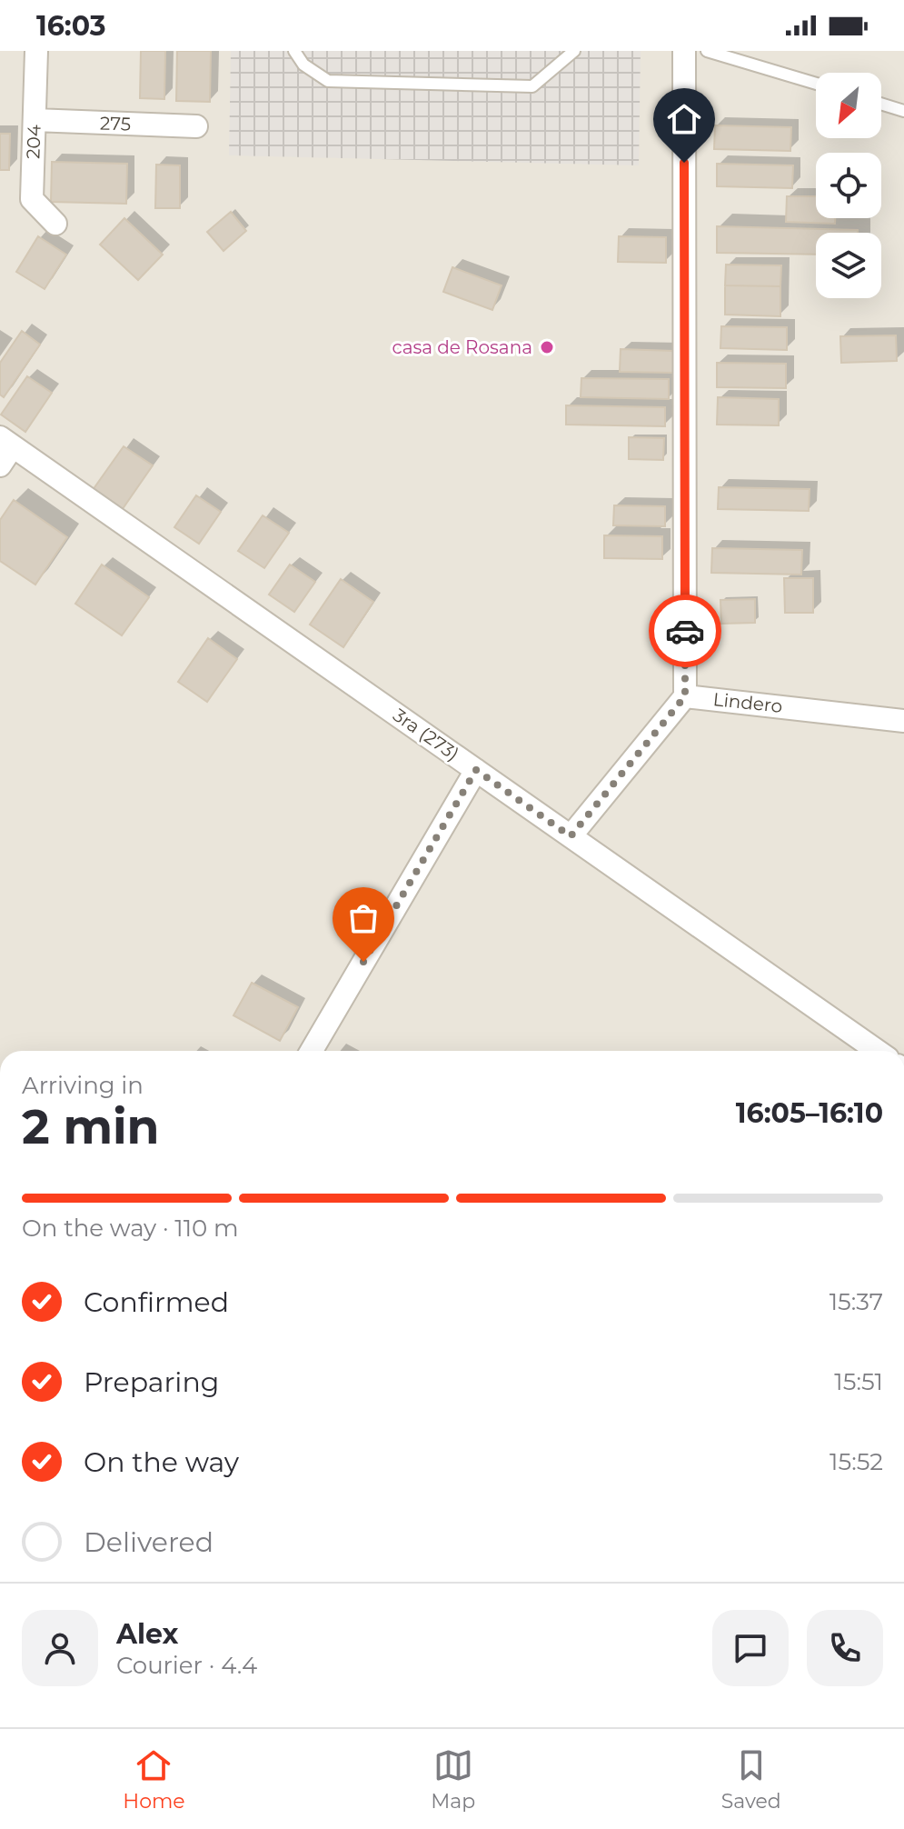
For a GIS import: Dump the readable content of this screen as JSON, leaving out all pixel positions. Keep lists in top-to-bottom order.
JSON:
{
  "streets": {
    "street": [
      "275",
      "204",
      "Lindero",
      "3ra (273)"
    ]
  },
  "crossings": [
    ["275", "204"]
  ],
  "places": ["casa de Rosana"],
  "north": "bottom left",
  "page": {
    "status": "16:03",
    "heading": ["2 min", "Arriving in", "16:05–16:10"],
    "panel": ["Alex", "Courier · 4.4"],
    "bar": "On the way · 110 m",
    "list": [
      ["Confirmed", "15:37"],
      ["Preparing", "15:51"],
      ["On the way", "15:52"],
      "Delivered"
    ],
    "tabs": ["Home", "Map", "Saved"]
  }
}
